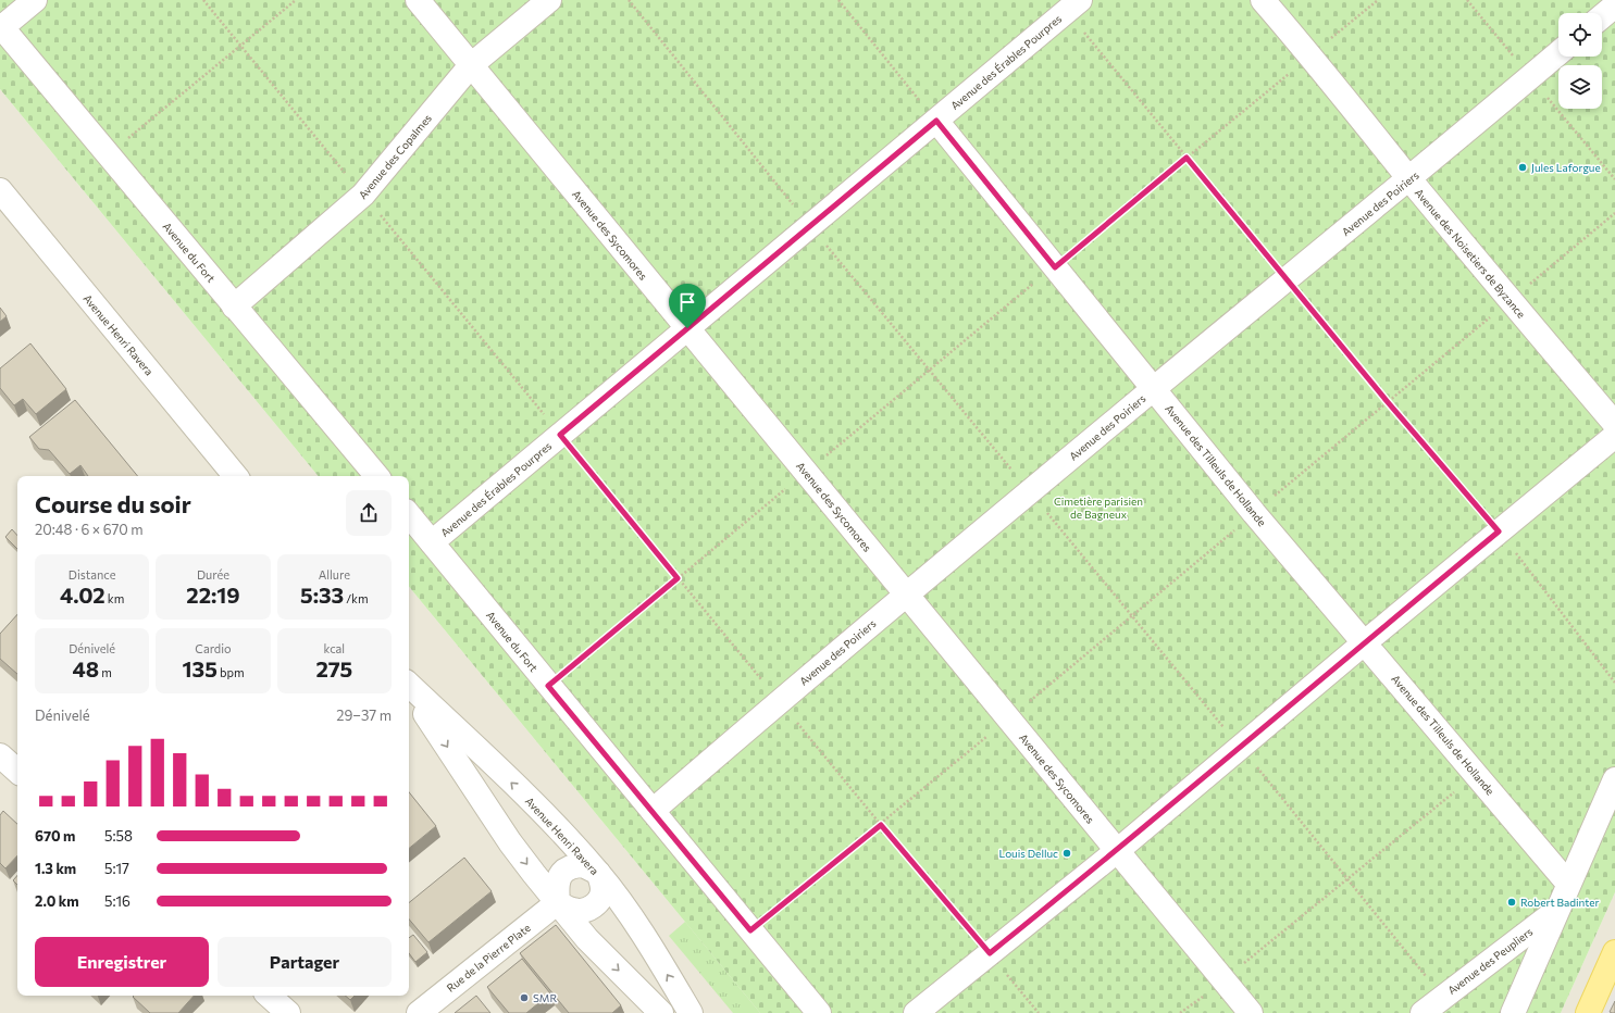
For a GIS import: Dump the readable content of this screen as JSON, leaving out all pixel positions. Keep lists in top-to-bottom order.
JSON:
{
  "streets": {
    "street": [
      "Avenue des Érables Pourpres",
      "Avenue des Copalmes",
      "Avenue des Poiriers",
      "Avenue des Sycomores",
      "Avenue du Fort",
      "Avenue des Noisetiers de Byzance",
      "Avenue Henri Ravera",
      "Avenue des Tilleuls de Hollande",
      "Rue de la Pierre Plate",
      "Avenue des Peupliers"
    ]
  },
  "crossings": [
    ["Avenue des Érables Pourpres", "Avenue des Sycomores"],
    ["Avenue des Érables Pourpres", "Avenue du Fort"],
    ["Avenue des Érables Pourpres", "Avenue des Tilleuls de Hollande"],
    ["Avenue des Copalmes", "Avenue des Sycomores"],
    ["Avenue des Copalmes", "Avenue du Fort"],
    ["Avenue des Poiriers", "Avenue des Sycomores"],
    ["Avenue des Poiriers", "Avenue du Fort"],
    ["Avenue des Poiriers", "Avenue des Noisetiers de Byzance"],
    ["Avenue des Poiriers", "Avenue des Tilleuls de Hollande"],
    ["Avenue Henri Ravera", "Rue de la Pierre Plate"]
  ],
  "parks": ["Cimetière parisien de Bagneux"],
  "places": [
    "Jules Laforgue",
    "Louis Delluc",
    "Robert Badinter",
    "SMR"
  ],
  "page": {
    "heading": ["Course du soir", "20:48 · 6 × 670 m"],
    "stats": [
      ["Distance", "4.02 km"],
      ["Durée", "22:19"],
      ["Allure", "5:33 /km"],
      ["Dénivelé", "48 m"],
      ["Cardio", "135 bpm"],
      ["kcal", "275"]
    ],
    "chart": ["Dénivelé", "29–37 m"],
    "list": [
      {
        "name": "670 m",
        "note": "5:58"
      },
      {
        "name": "1.3 km",
        "note": "5:17"
      },
      {
        "name": "2.0 km",
        "note": "5:16"
      }
    ],
    "buttons": ["Enregistrer", "Partager"]
  }
}
